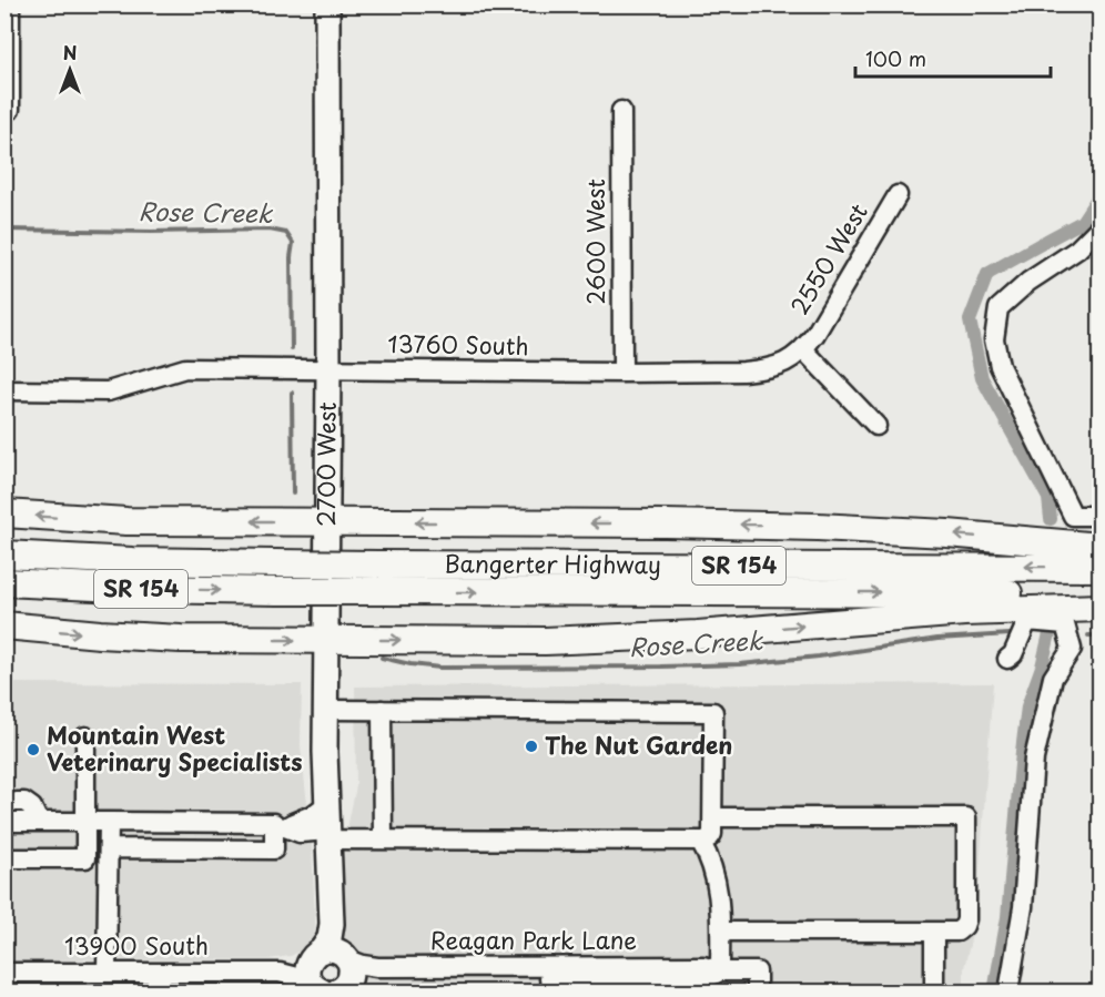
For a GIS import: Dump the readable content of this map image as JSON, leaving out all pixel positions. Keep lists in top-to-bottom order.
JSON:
{
  "streets": {
    "highway": ["Bangerter Highway", "SR 154"],
    "main road": ["2700 West"],
    "street": [
      "2600 West",
      "2550 West",
      "13760 South",
      "Reagan Park Lane",
      "13900 South"
    ]
  },
  "crossings": [
    ["2600 West", "13760 South"],
    ["2550 West", "13760 South"],
    ["13760 South", "2700 West"],
    ["2700 West", "Reagan Park Lane"],
    ["2700 West", "13900 South"],
    ["Reagan Park Lane", "13900 South"]
  ],
  "water": ["Rose Creek"],
  "places": ["The Nut Garden", "Mountain West Veterinary Specialists"],
  "scale_bar": "100 m",
  "north": "top"
}
